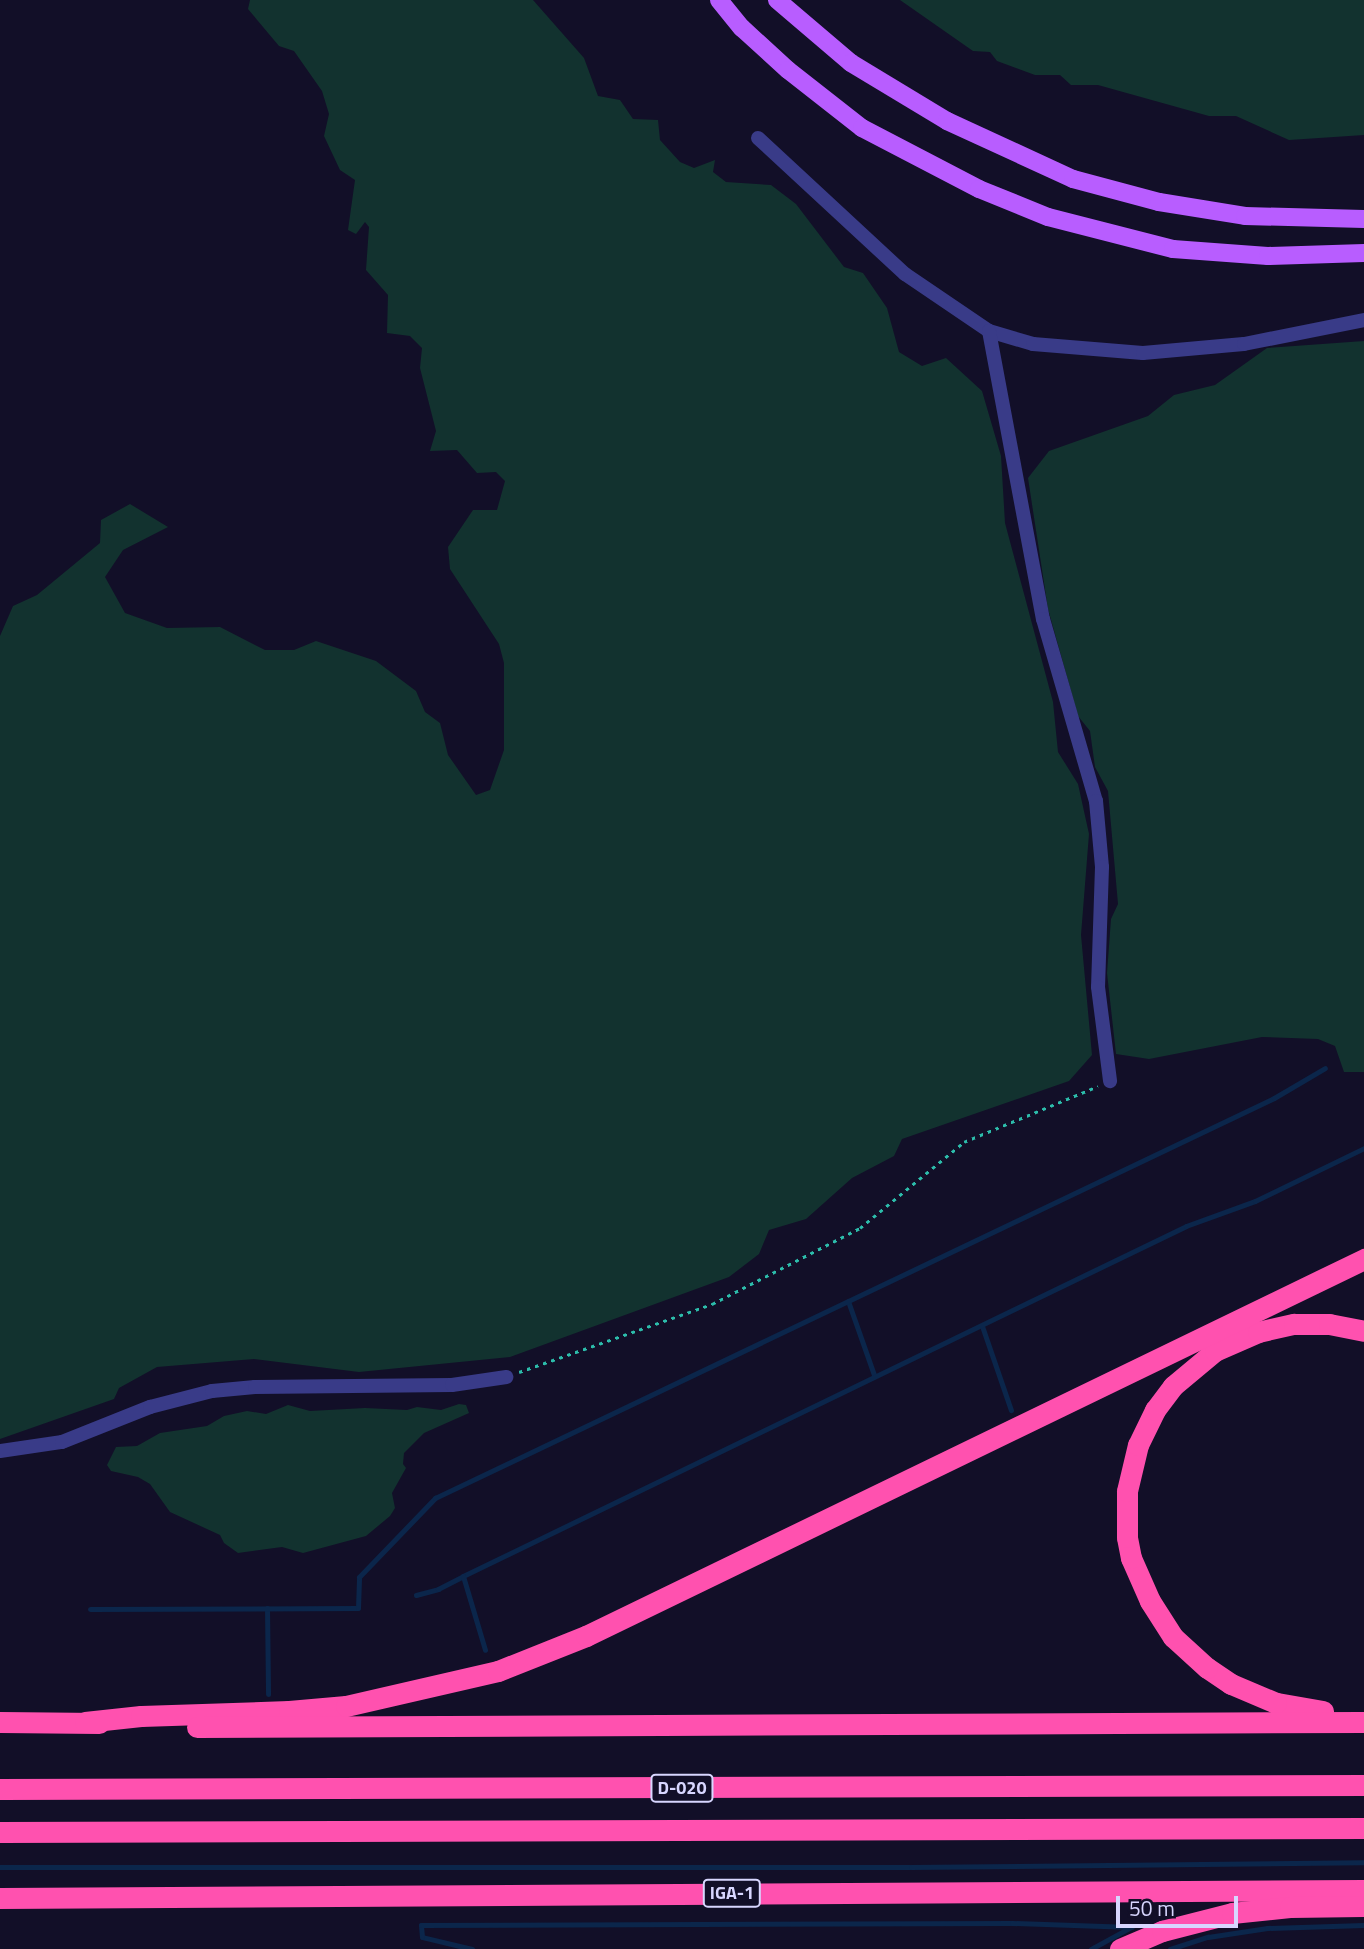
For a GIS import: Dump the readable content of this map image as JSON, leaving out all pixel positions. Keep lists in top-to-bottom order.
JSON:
{
  "streets": {
    "highway": ["D-020", "IGA-1"]
  },
  "scale_bar": "50 m"
}
